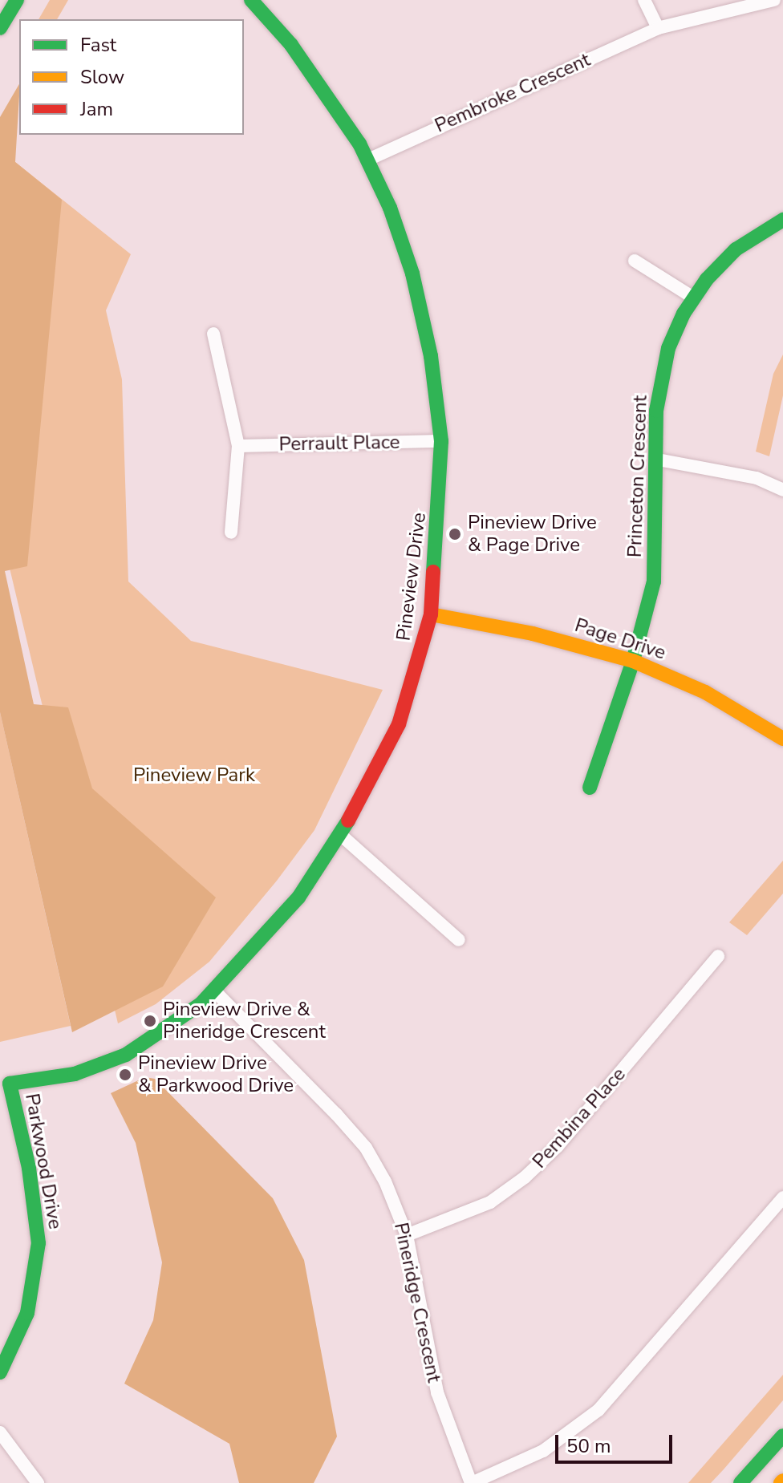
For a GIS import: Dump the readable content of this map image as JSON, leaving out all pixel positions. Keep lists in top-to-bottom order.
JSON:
{
  "streets": {
    "street": [
      "Pembroke Crescent",
      "Perrault Place",
      "Princeton Crescent",
      "Pineview Drive",
      "Page Drive",
      "Pembina Place",
      "Parkwood Drive",
      "Pineridge Crescent"
    ]
  },
  "crossings": [
    ["Pembroke Crescent", "Pineview Drive"],
    ["Perrault Place", "Pineview Drive"],
    ["Princeton Crescent", "Page Drive"],
    ["Pineview Drive", "Page Drive"],
    ["Pineview Drive", "Parkwood Drive"],
    ["Pineview Drive", "Pineridge Crescent"],
    ["Pembina Place", "Pineridge Crescent"]
  ],
  "parks": ["Pineview Park"],
  "places": ["Pineview Drive & Page Drive", "Pineview Drive & Pineridge Crescent", "Pineview Drive & Parkwood Drive"],
  "legend": ["Fast", "Slow", "Jam"],
  "scale_bar": "50 m"
}
